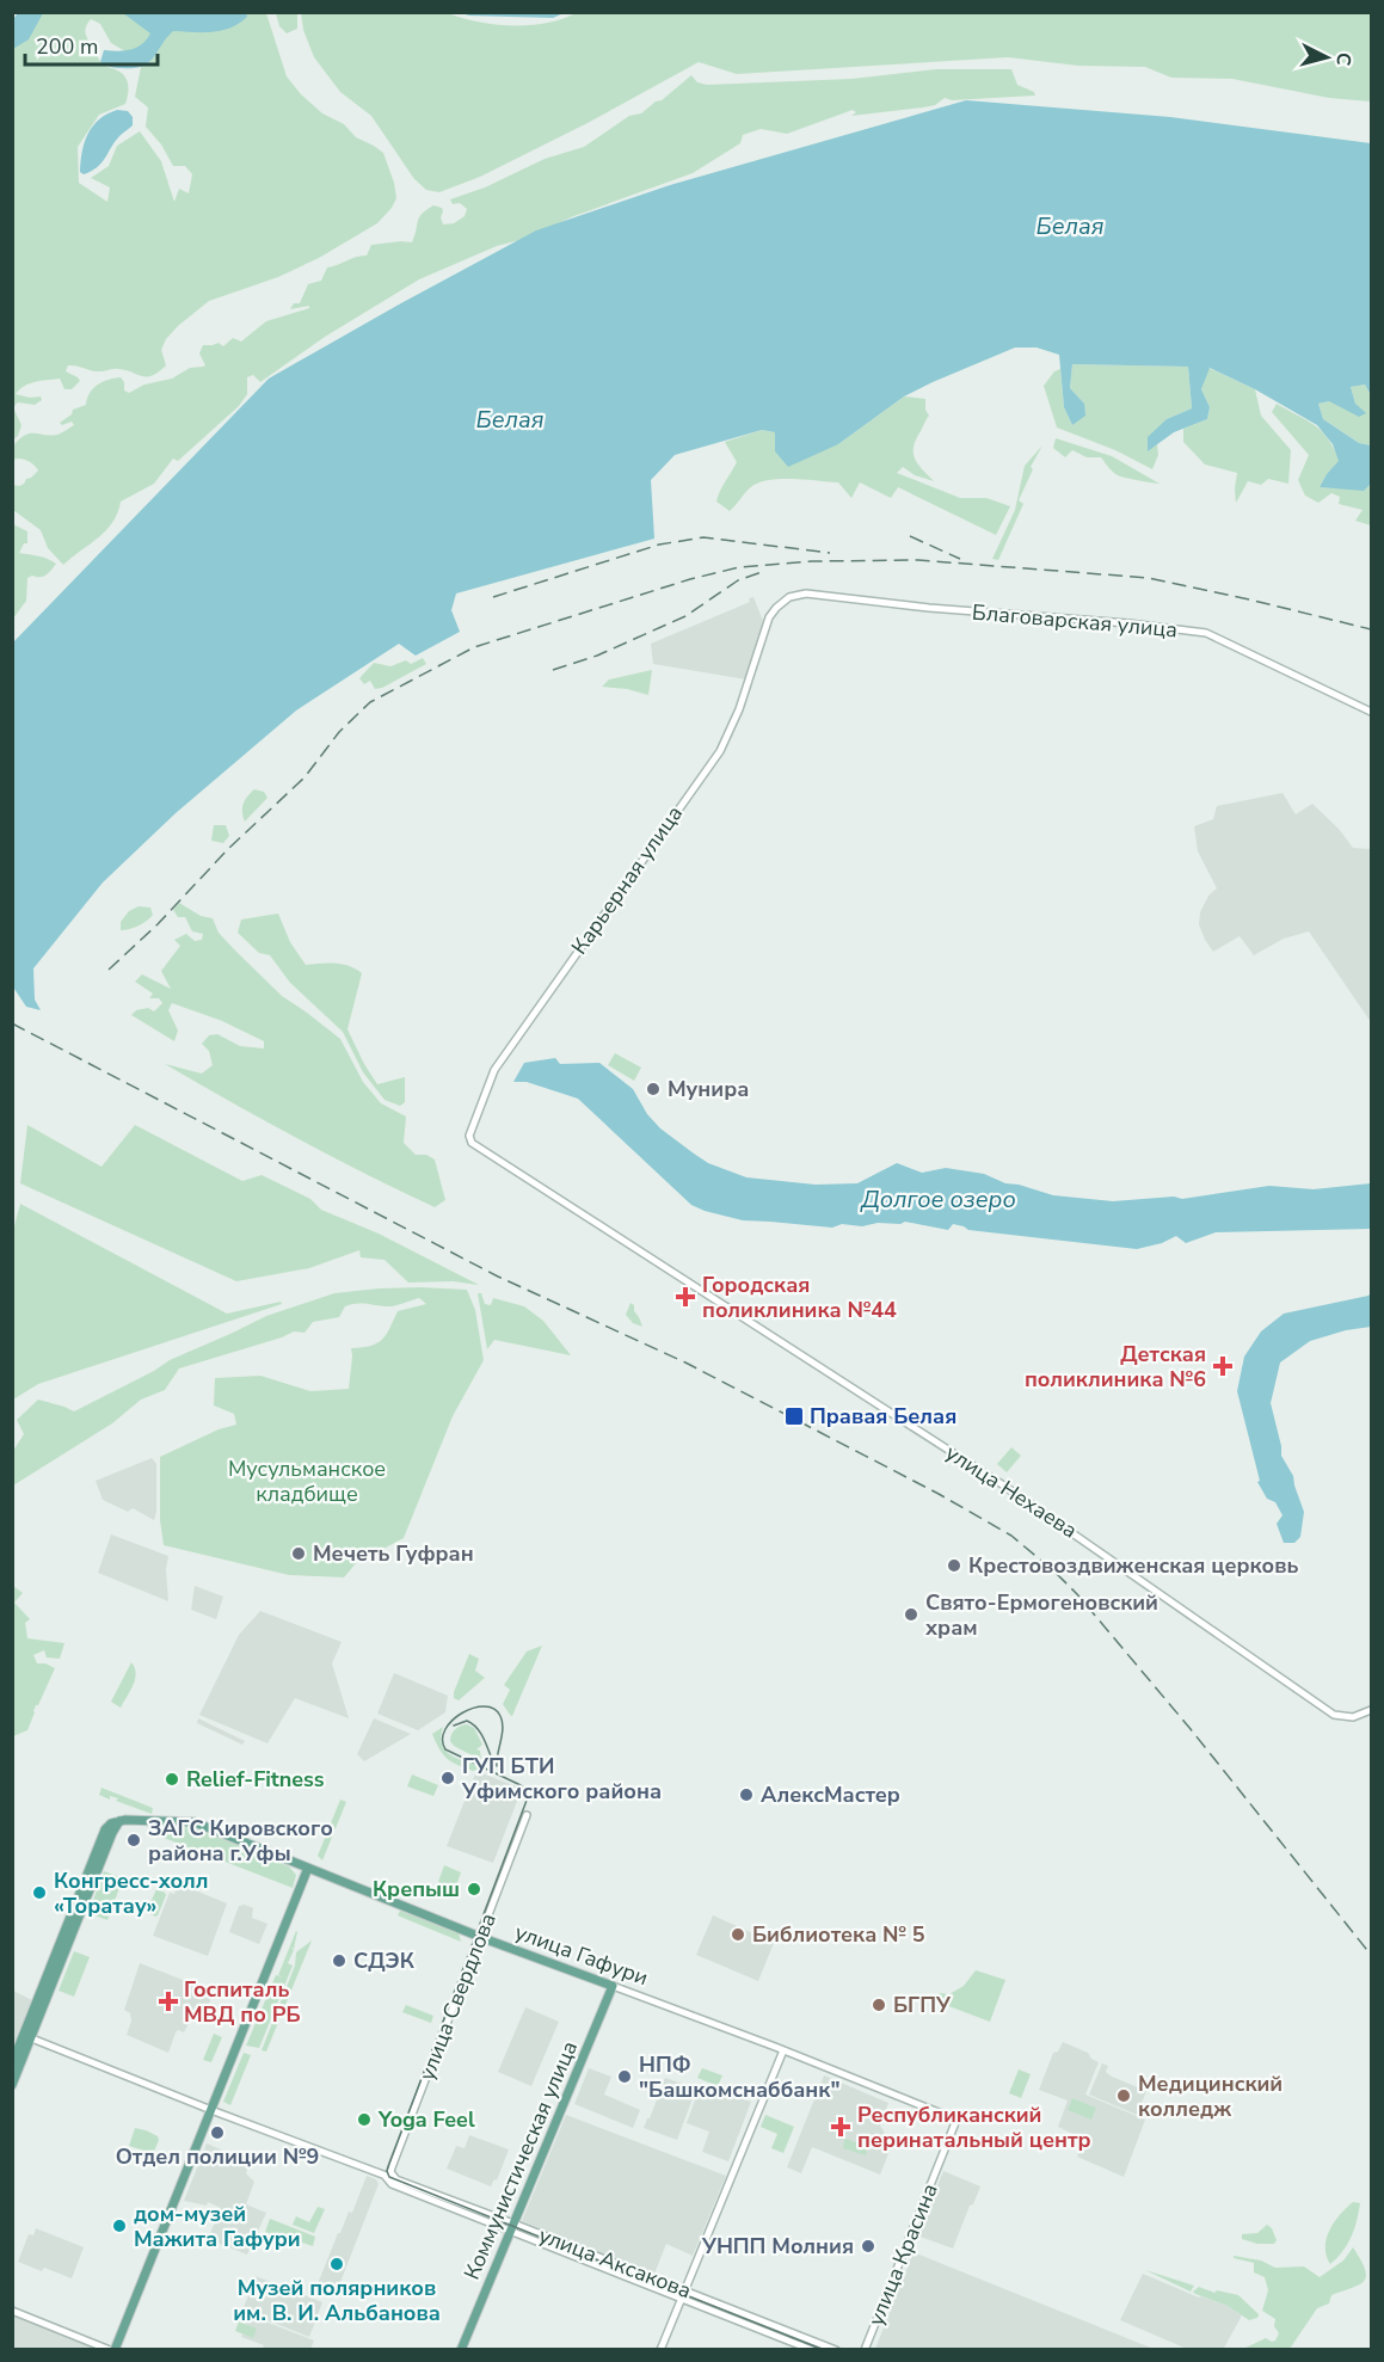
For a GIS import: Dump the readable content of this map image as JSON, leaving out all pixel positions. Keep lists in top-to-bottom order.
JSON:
{
  "streets": {
    "main road": ["улица Гафури", "Коммунистическая улица"],
    "street": [
      "Благоварская улица",
      "Карьерная улица",
      "улица Нехаева",
      "улица Свердлова",
      "улица Красина",
      "улица Аксакова"
    ]
  },
  "crossings": [
    ["Благоварская улица", "Карьерная улица"],
    ["Карьерная улица", "улица Нехаева"],
    ["улица Гафури", "улица Свердлова"],
    ["улица Гафури", "Коммунистическая улица"],
    ["улица Гафури", "улица Красина"],
    ["улица Свердлова", "улица Аксакова"],
    ["Коммунистическая улица", "улица Аксакова"]
  ],
  "water": ["Белая", "Долгое озеро"],
  "parks": ["Мусульманское кладбище"],
  "places": {
    "other": [
      "Мунира",
      "Мечеть Гуфран",
      "Крестовоздвиженская церковь",
      "Свято-Ермогеновский храм",
      "ГУП БТИ Уфимского района",
      "Relief-Fitness",
      "АлексМастер",
      "ЗАГС Кировского района г.Уфы",
      "Крепыш",
      "Конгресс-холл «Торатау»",
      "Библиотека № 5",
      "СДЭК",
      "БГПУ",
      "НПФ \"Башкомснаббанк\"",
      "Медицинский колледж",
      "Yoga Feel",
      "Отдел полиции №9",
      "дом-музей Мажита Гафури",
      "УНПП Молния",
      "Музей полярников им. В. И. Альбанова"
    ],
    "health": [
      "Городская поликлиника №44",
      "Детская поликлиника №6",
      "Госпиталь МВД по РБ",
      "Республиканский перинатальный центр"
    ],
    "transit": ["Правая Белая"]
  },
  "scale_bar": "200 m",
  "north": "right"
}
